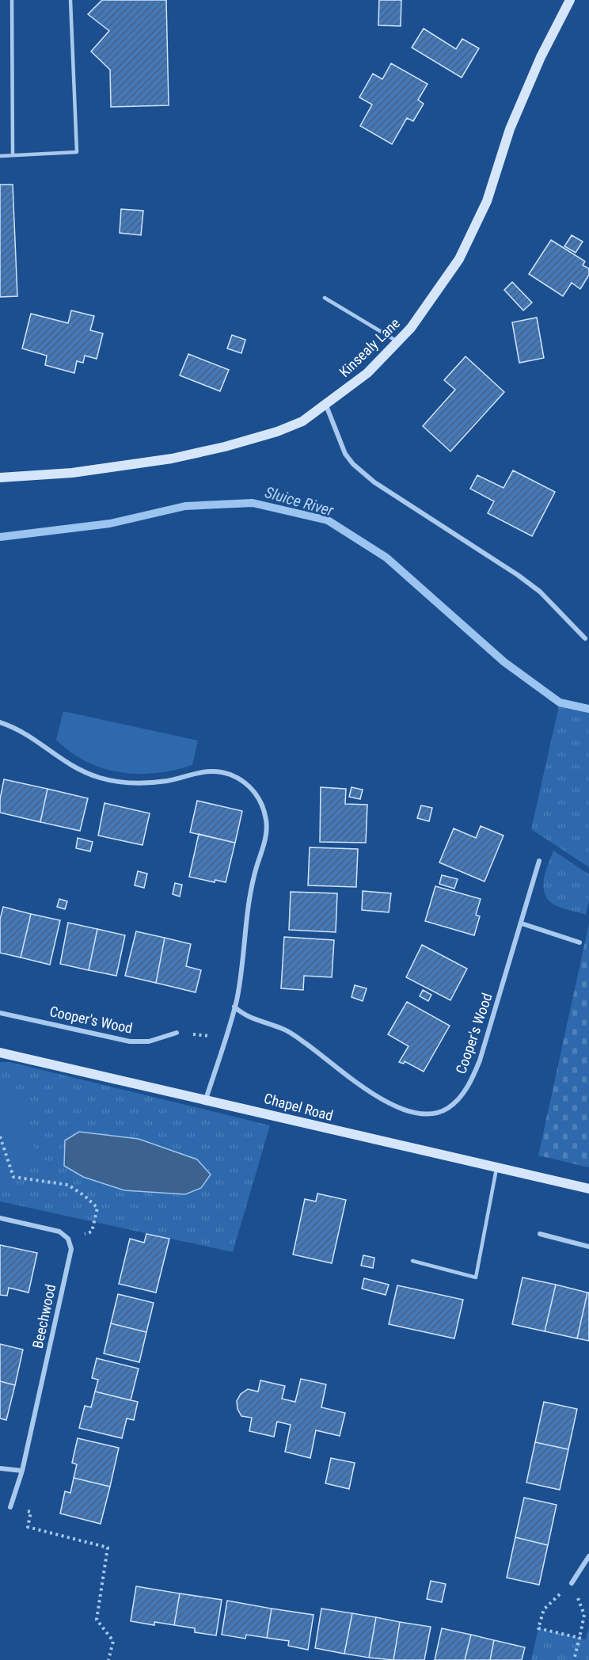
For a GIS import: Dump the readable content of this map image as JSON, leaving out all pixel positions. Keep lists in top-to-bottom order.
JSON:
{
  "streets": {
    "street": [
      "Kinsealy Lane",
      "Cooper's Wood",
      "Chapel Road",
      "Beechwood"
    ]
  },
  "water": ["Sluice River"]
}
